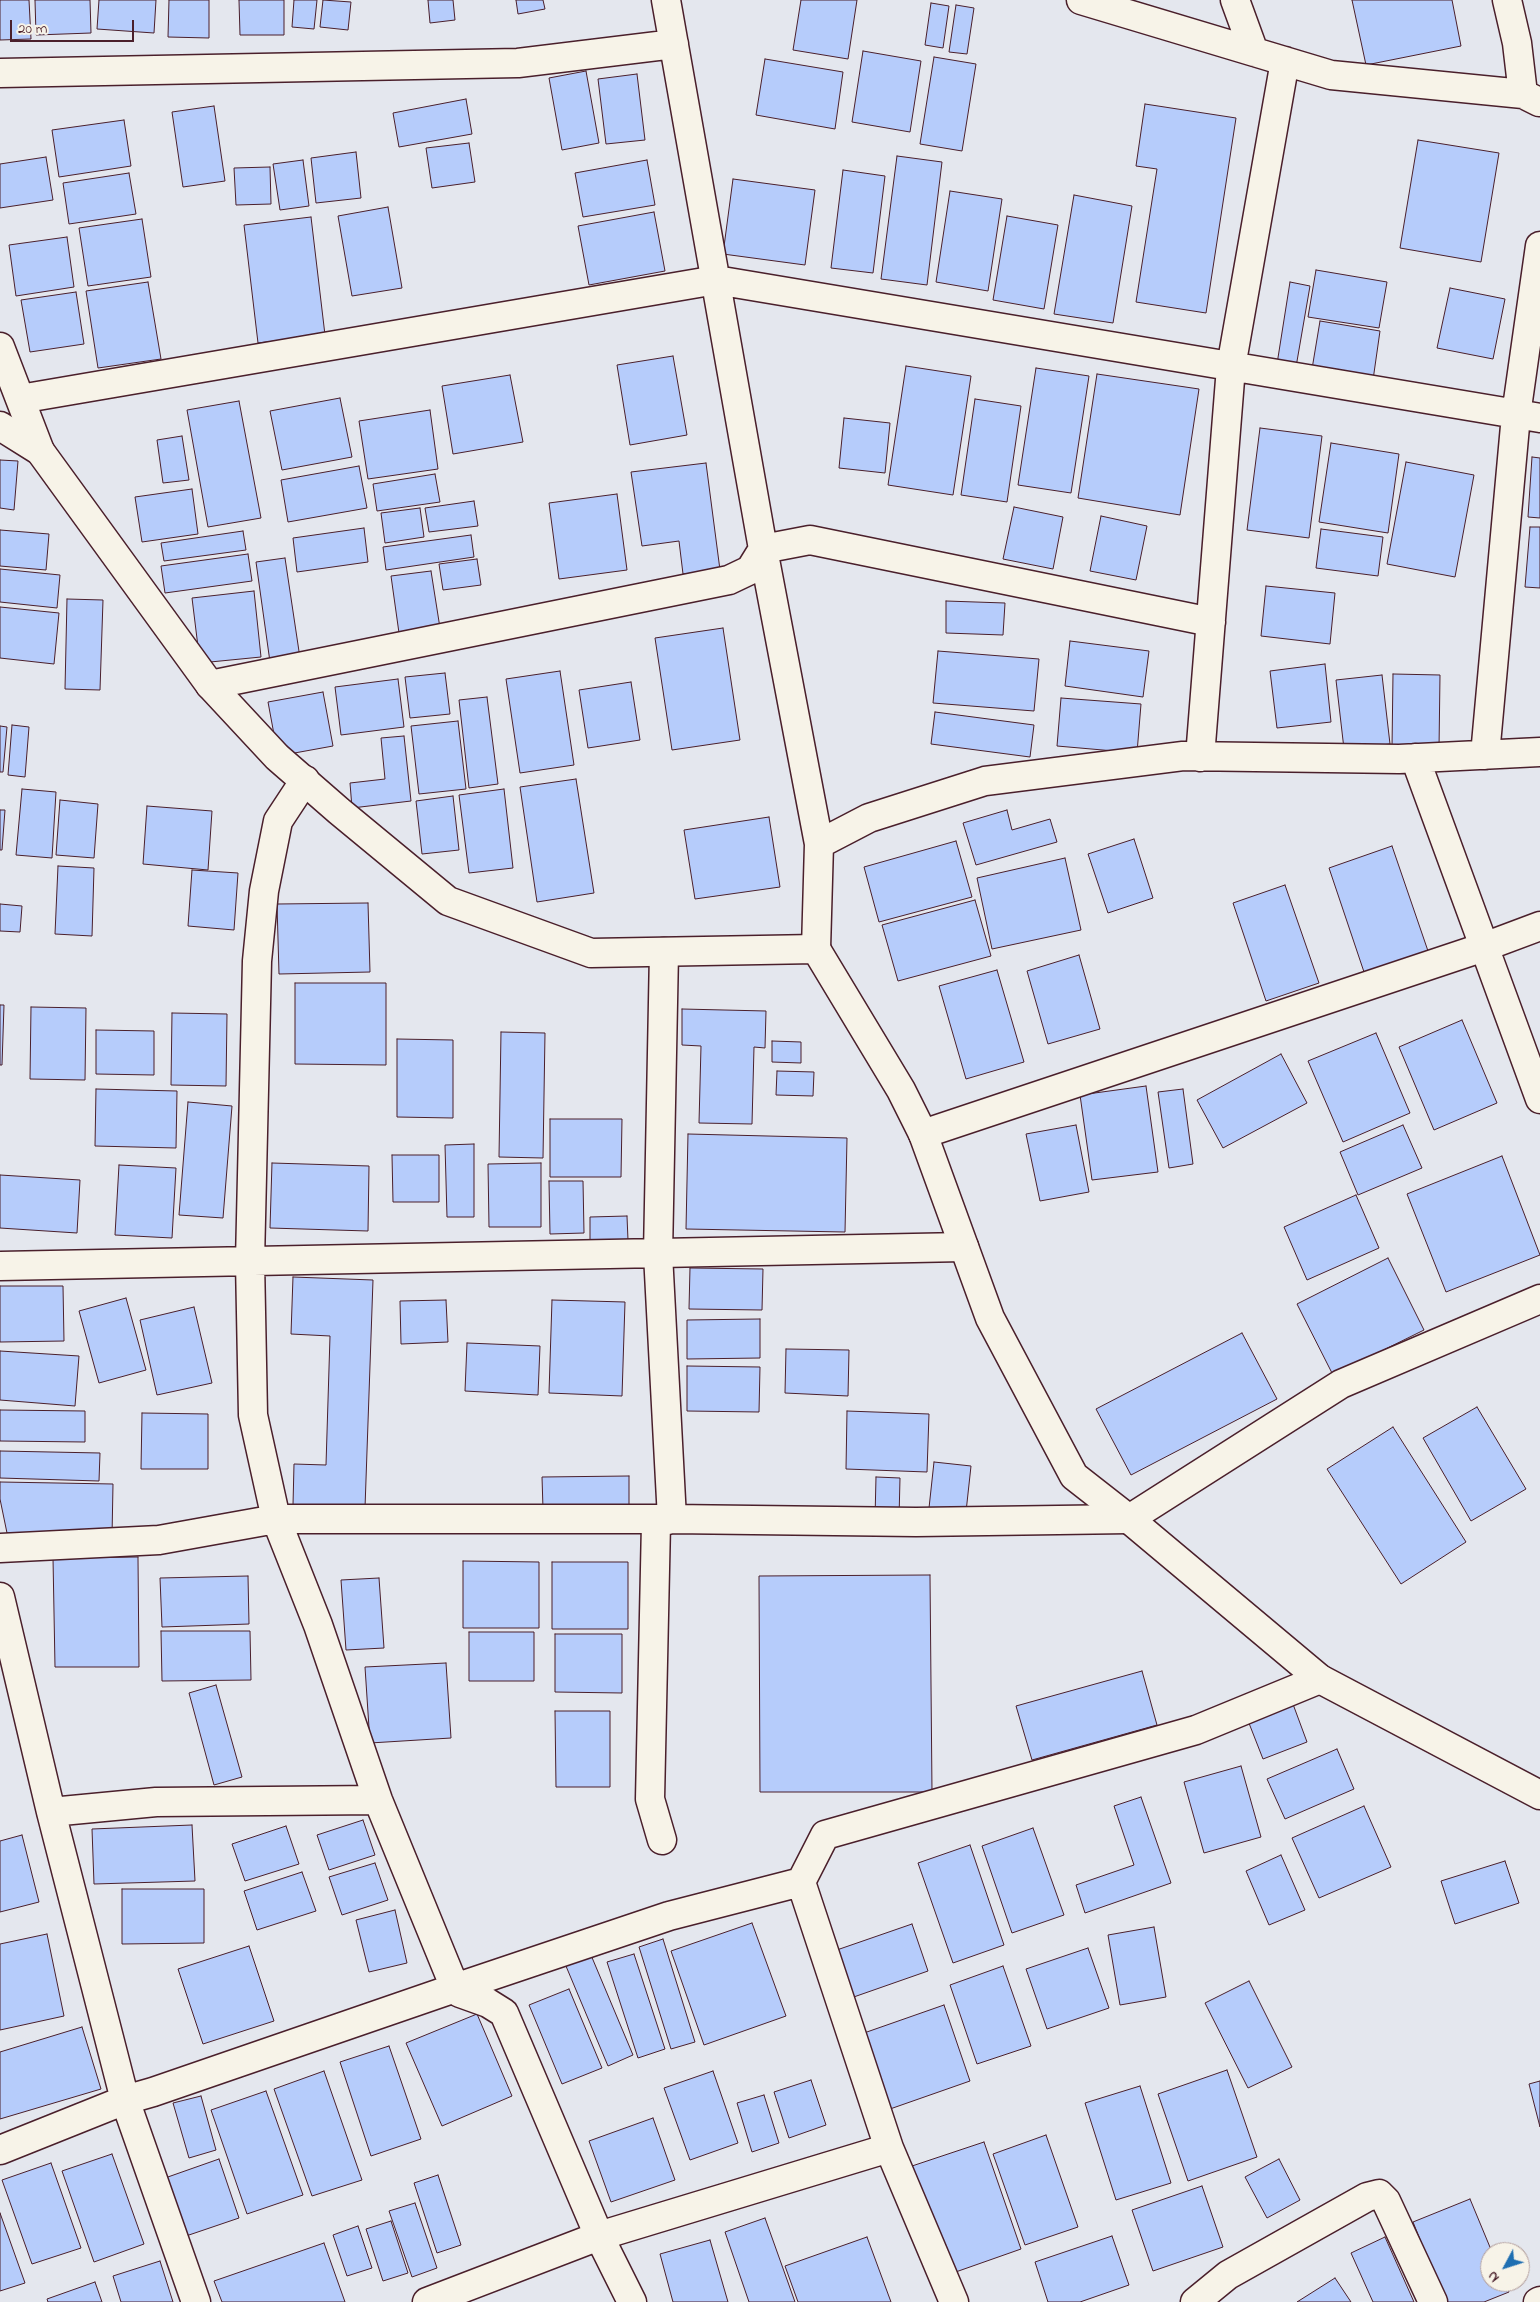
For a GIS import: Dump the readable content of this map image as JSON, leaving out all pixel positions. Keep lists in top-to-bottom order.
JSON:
{
  "scale_bar": "20 m",
  "north": "bottom left"
}
